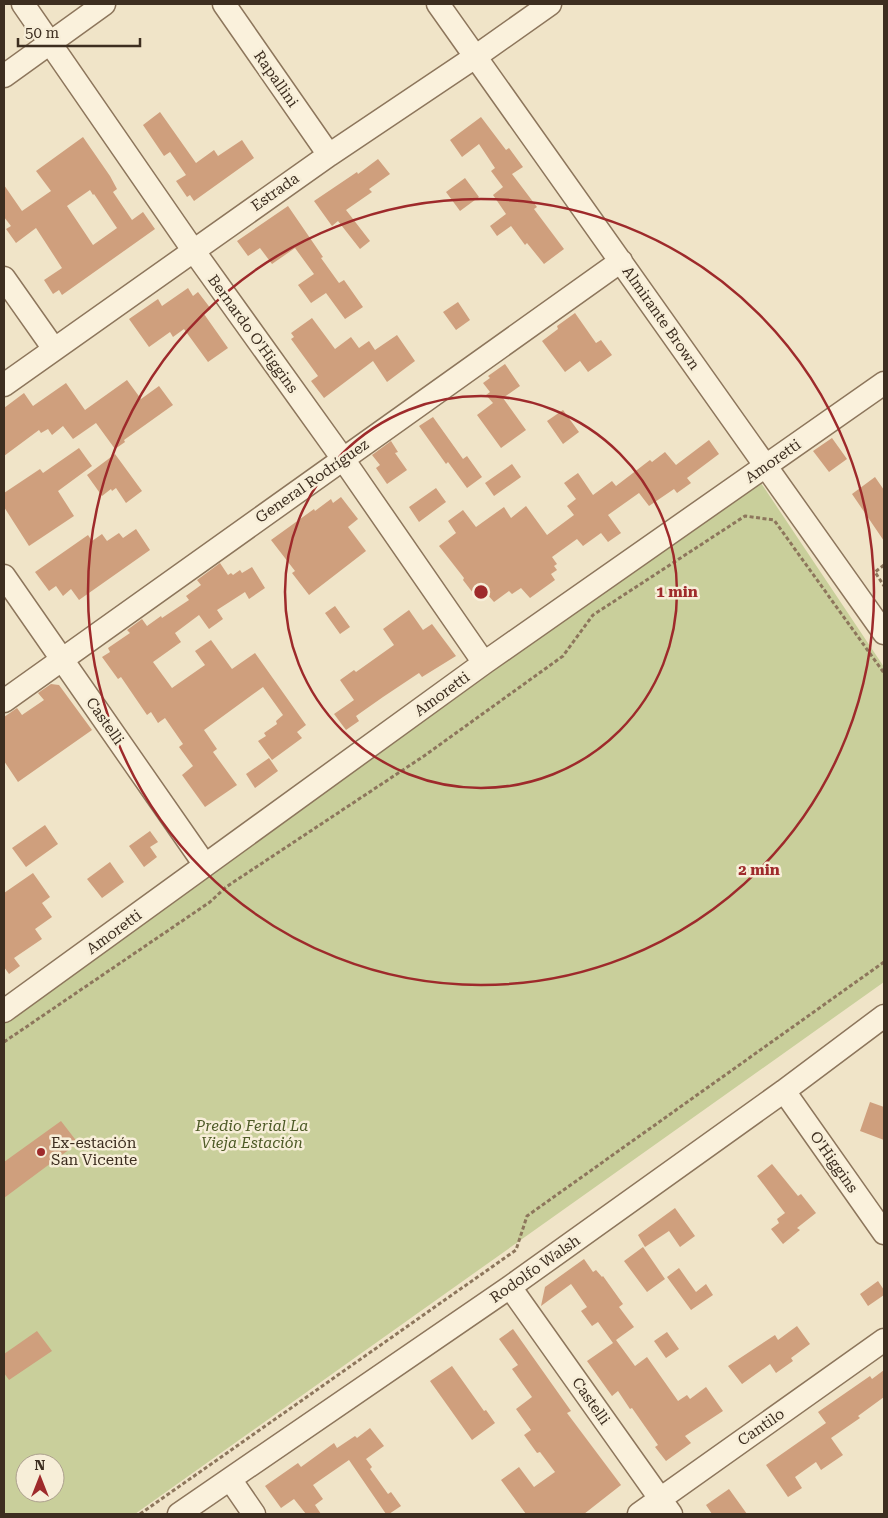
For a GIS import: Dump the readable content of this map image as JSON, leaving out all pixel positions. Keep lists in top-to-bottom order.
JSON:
{
  "streets": {
    "street": [
      "Rapallini",
      "Estrada",
      "Almirante Brown",
      "Bernardo O'Higgins",
      "Amoretti",
      "General Rodríguez",
      "Castelli",
      "O'Higgins",
      "Rodolfo Walsh",
      "Cantilo"
    ]
  },
  "crossings": [
    ["Rapallini", "Estrada"],
    ["Estrada", "Almirante Brown"],
    ["Estrada", "Bernardo O'Higgins"],
    ["Almirante Brown", "Amoretti"],
    ["Almirante Brown", "General Rodríguez"],
    ["Bernardo O'Higgins", "Amoretti"],
    ["Bernardo O'Higgins", "General Rodríguez"],
    ["Amoretti", "Castelli"],
    ["General Rodríguez", "Castelli"],
    ["Castelli", "Rodolfo Walsh"],
    ["Castelli", "Cantilo"],
    ["O'Higgins", "Rodolfo Walsh"]
  ],
  "parks": ["Predio Ferial La Vieja Estación"],
  "places": ["Ex-estación San Vicente"],
  "scale_bar": "50 m",
  "north": "top",
  "rings": ["1 min", "2 min"]
}
